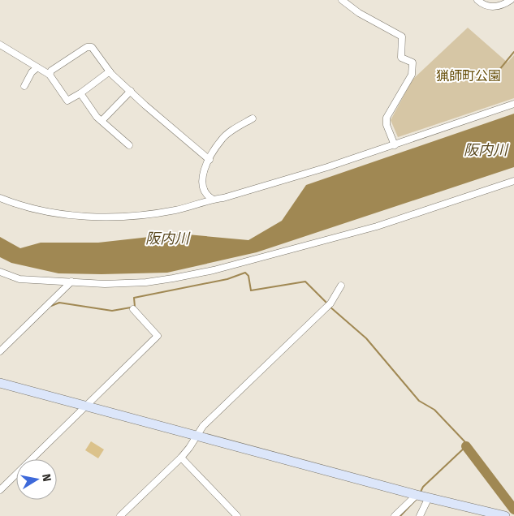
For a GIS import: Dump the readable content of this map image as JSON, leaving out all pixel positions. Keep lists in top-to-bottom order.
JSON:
{
  "water": ["阪内川"],
  "parks": ["猟師町公園"],
  "north": "right"
}
